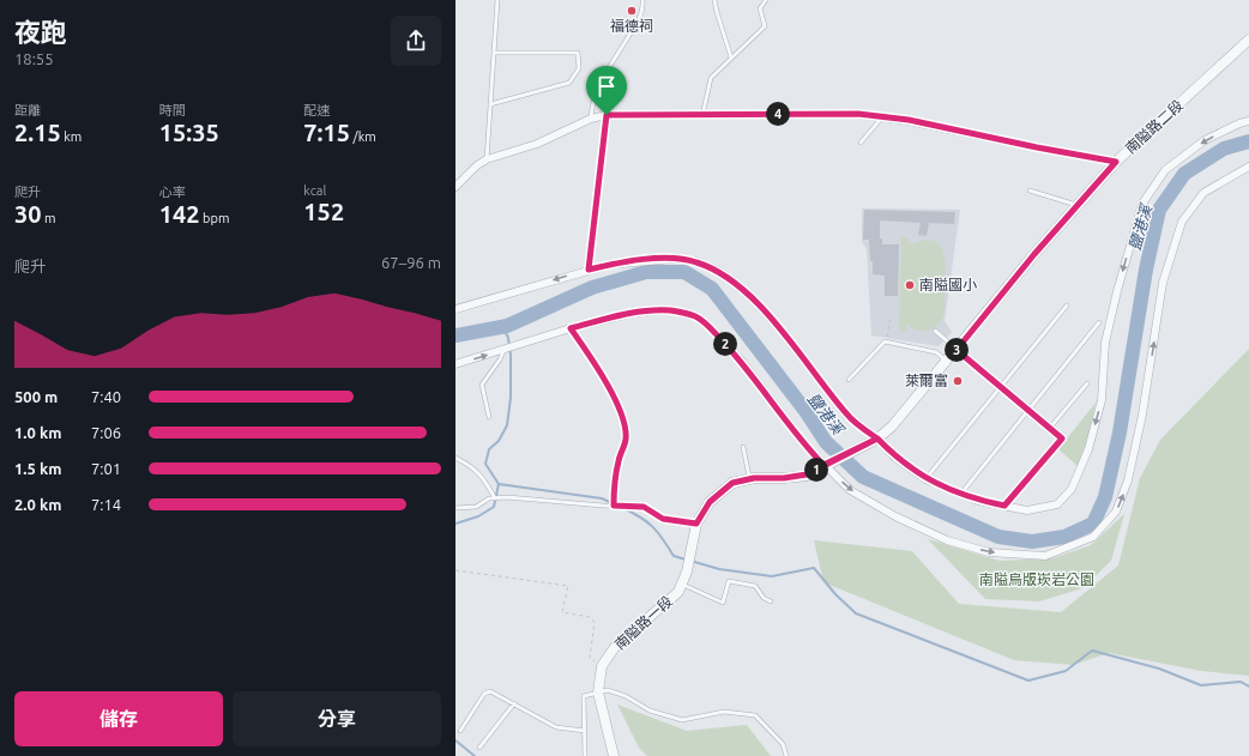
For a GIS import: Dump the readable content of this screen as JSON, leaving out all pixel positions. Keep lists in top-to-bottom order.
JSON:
{
  "streets": {
    "street": ["南隘路二段", "南隘路一段"]
  },
  "crossings": [
    ["南隘路二段", "南隘路一段"]
  ],
  "water": ["鹽港溪"],
  "parks": ["南隘烏版崁岩公園"],
  "places": ["福德祠", "南隘國小", "萊爾富"],
  "page": {
    "heading": ["夜跑", "18:55"],
    "stats": [
      ["距離", "2.15 km"],
      ["時間", "15:35"],
      ["配速", "7:15 /km"],
      ["爬升", "30 m"],
      ["心率", "142 bpm"],
      ["kcal", "152"]
    ],
    "pins": [
      "4",
      "2",
      "3",
      "1"
    ],
    "chart": ["爬升", "67–96 m"],
    "list": [
      {
        "name": "500 m",
        "note": "7:40"
      },
      {
        "name": "1.0 km",
        "note": "7:06"
      },
      {
        "name": "1.5 km",
        "note": "7:01"
      },
      {
        "name": "2.0 km",
        "note": "7:14"
      }
    ],
    "buttons": ["儲存", "分享"]
  }
}
